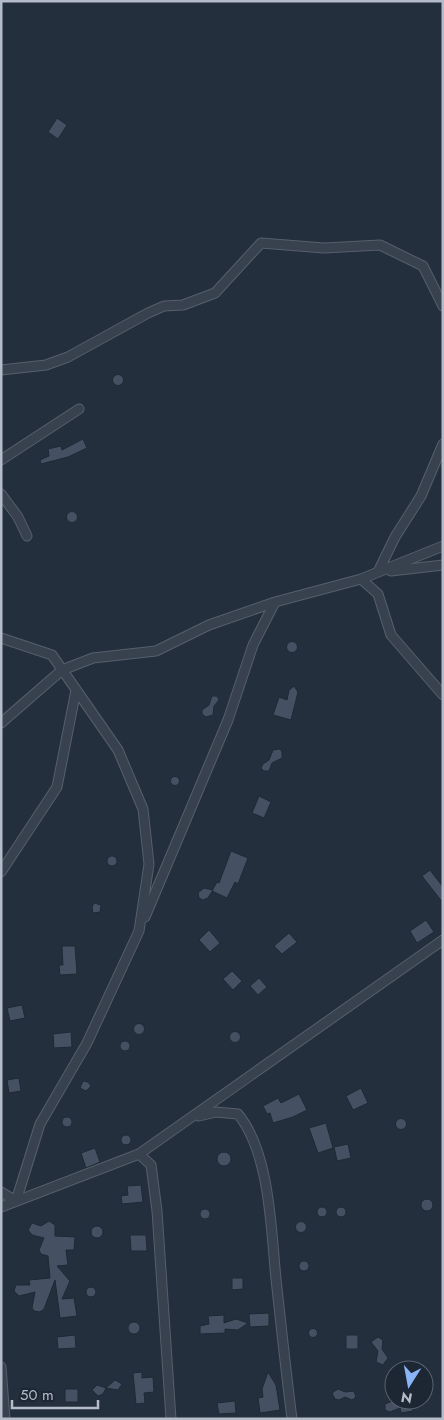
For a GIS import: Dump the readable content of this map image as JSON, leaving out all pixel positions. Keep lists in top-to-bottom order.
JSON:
{
  "scale_bar": "50 m",
  "north": "bottom"
}
